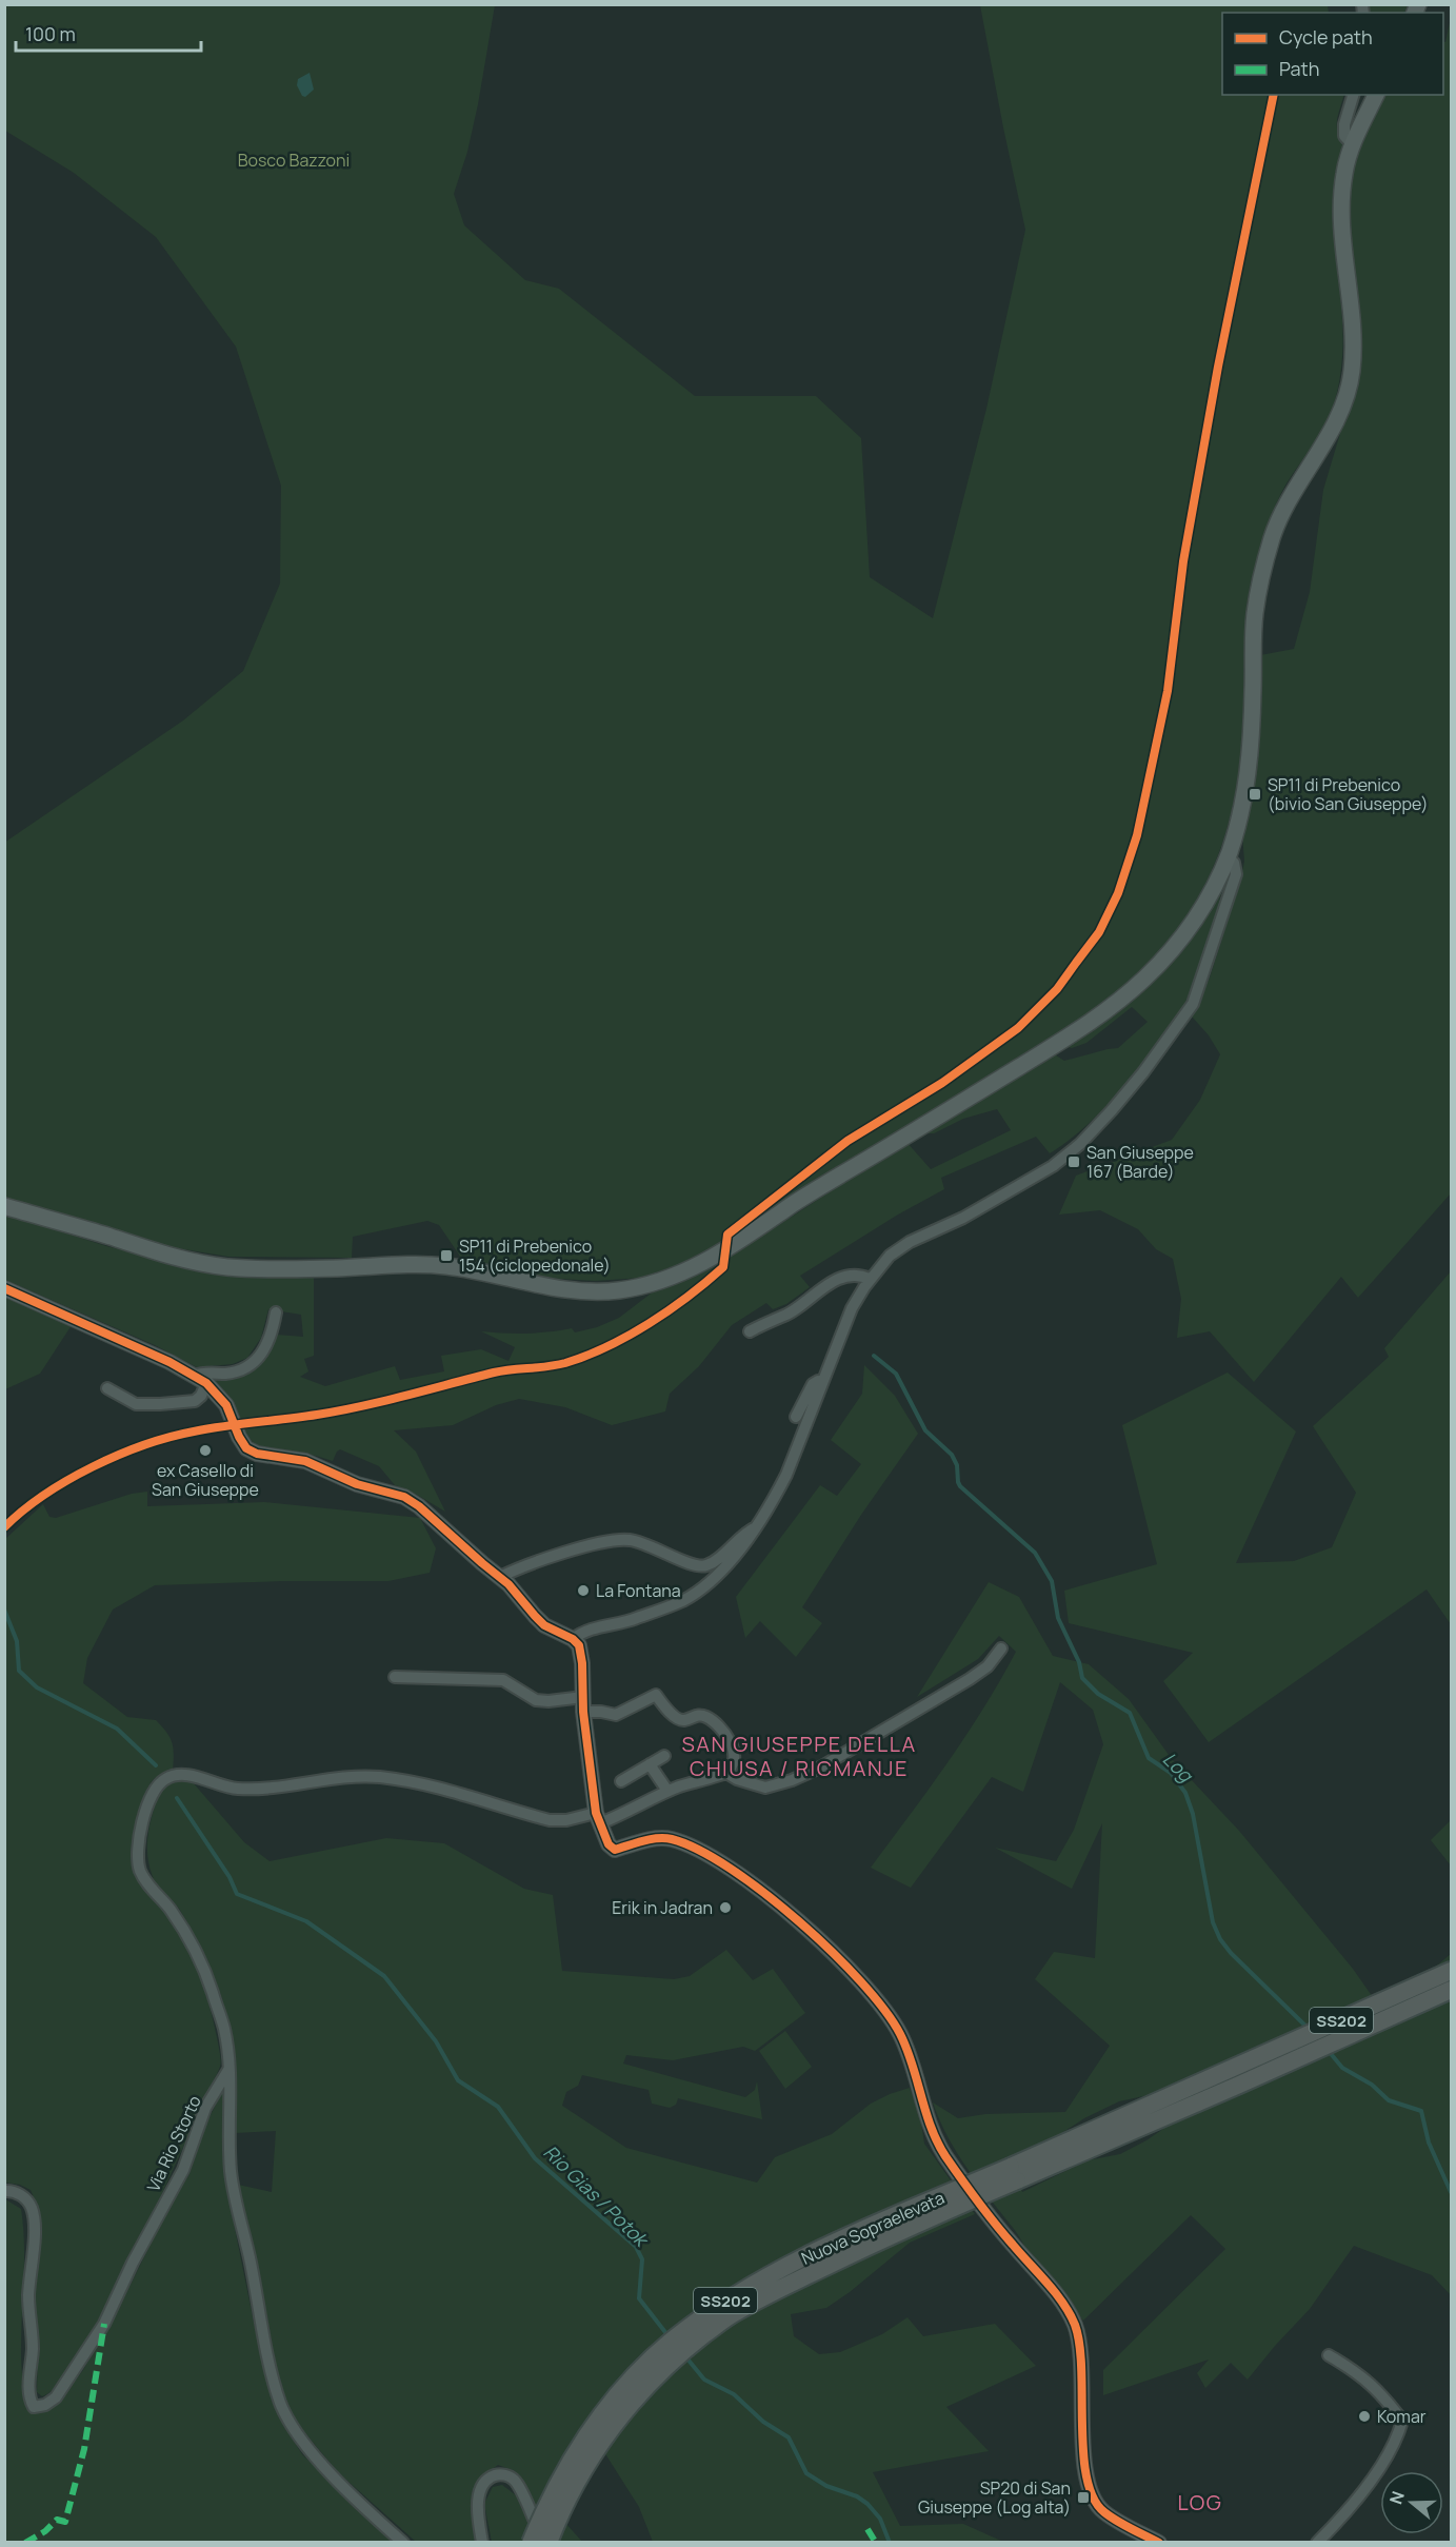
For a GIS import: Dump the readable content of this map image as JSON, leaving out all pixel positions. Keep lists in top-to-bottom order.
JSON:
{
  "streets": {
    "highway": ["SS202", "Nuova Sopraelevata"],
    "street": ["Via Rio Storto"]
  },
  "districts": ["SAN GIUSEPPE DELLA CHIUSA / RICMANJE", "LOG"],
  "water": ["Log", "Rio Gias / Potok"],
  "parks": ["Bosco Bazzoni"],
  "places": {
    "transit": [
      "SP11 di Prebenico (bivio San Giuseppe)",
      "San Giuseppe 167 (Barde)",
      "SP11 di Prebenico 154 (ciclopedonale)",
      "SP20 di San Giuseppe (Log alta)"
    ],
    "other": [
      "ex Casello di San Giuseppe",
      "La Fontana",
      "Erik in Jadran",
      "Komar"
    ]
  },
  "legend": ["Cycle path", "Path"],
  "scale_bar": "100 m",
  "north": "left"
}
